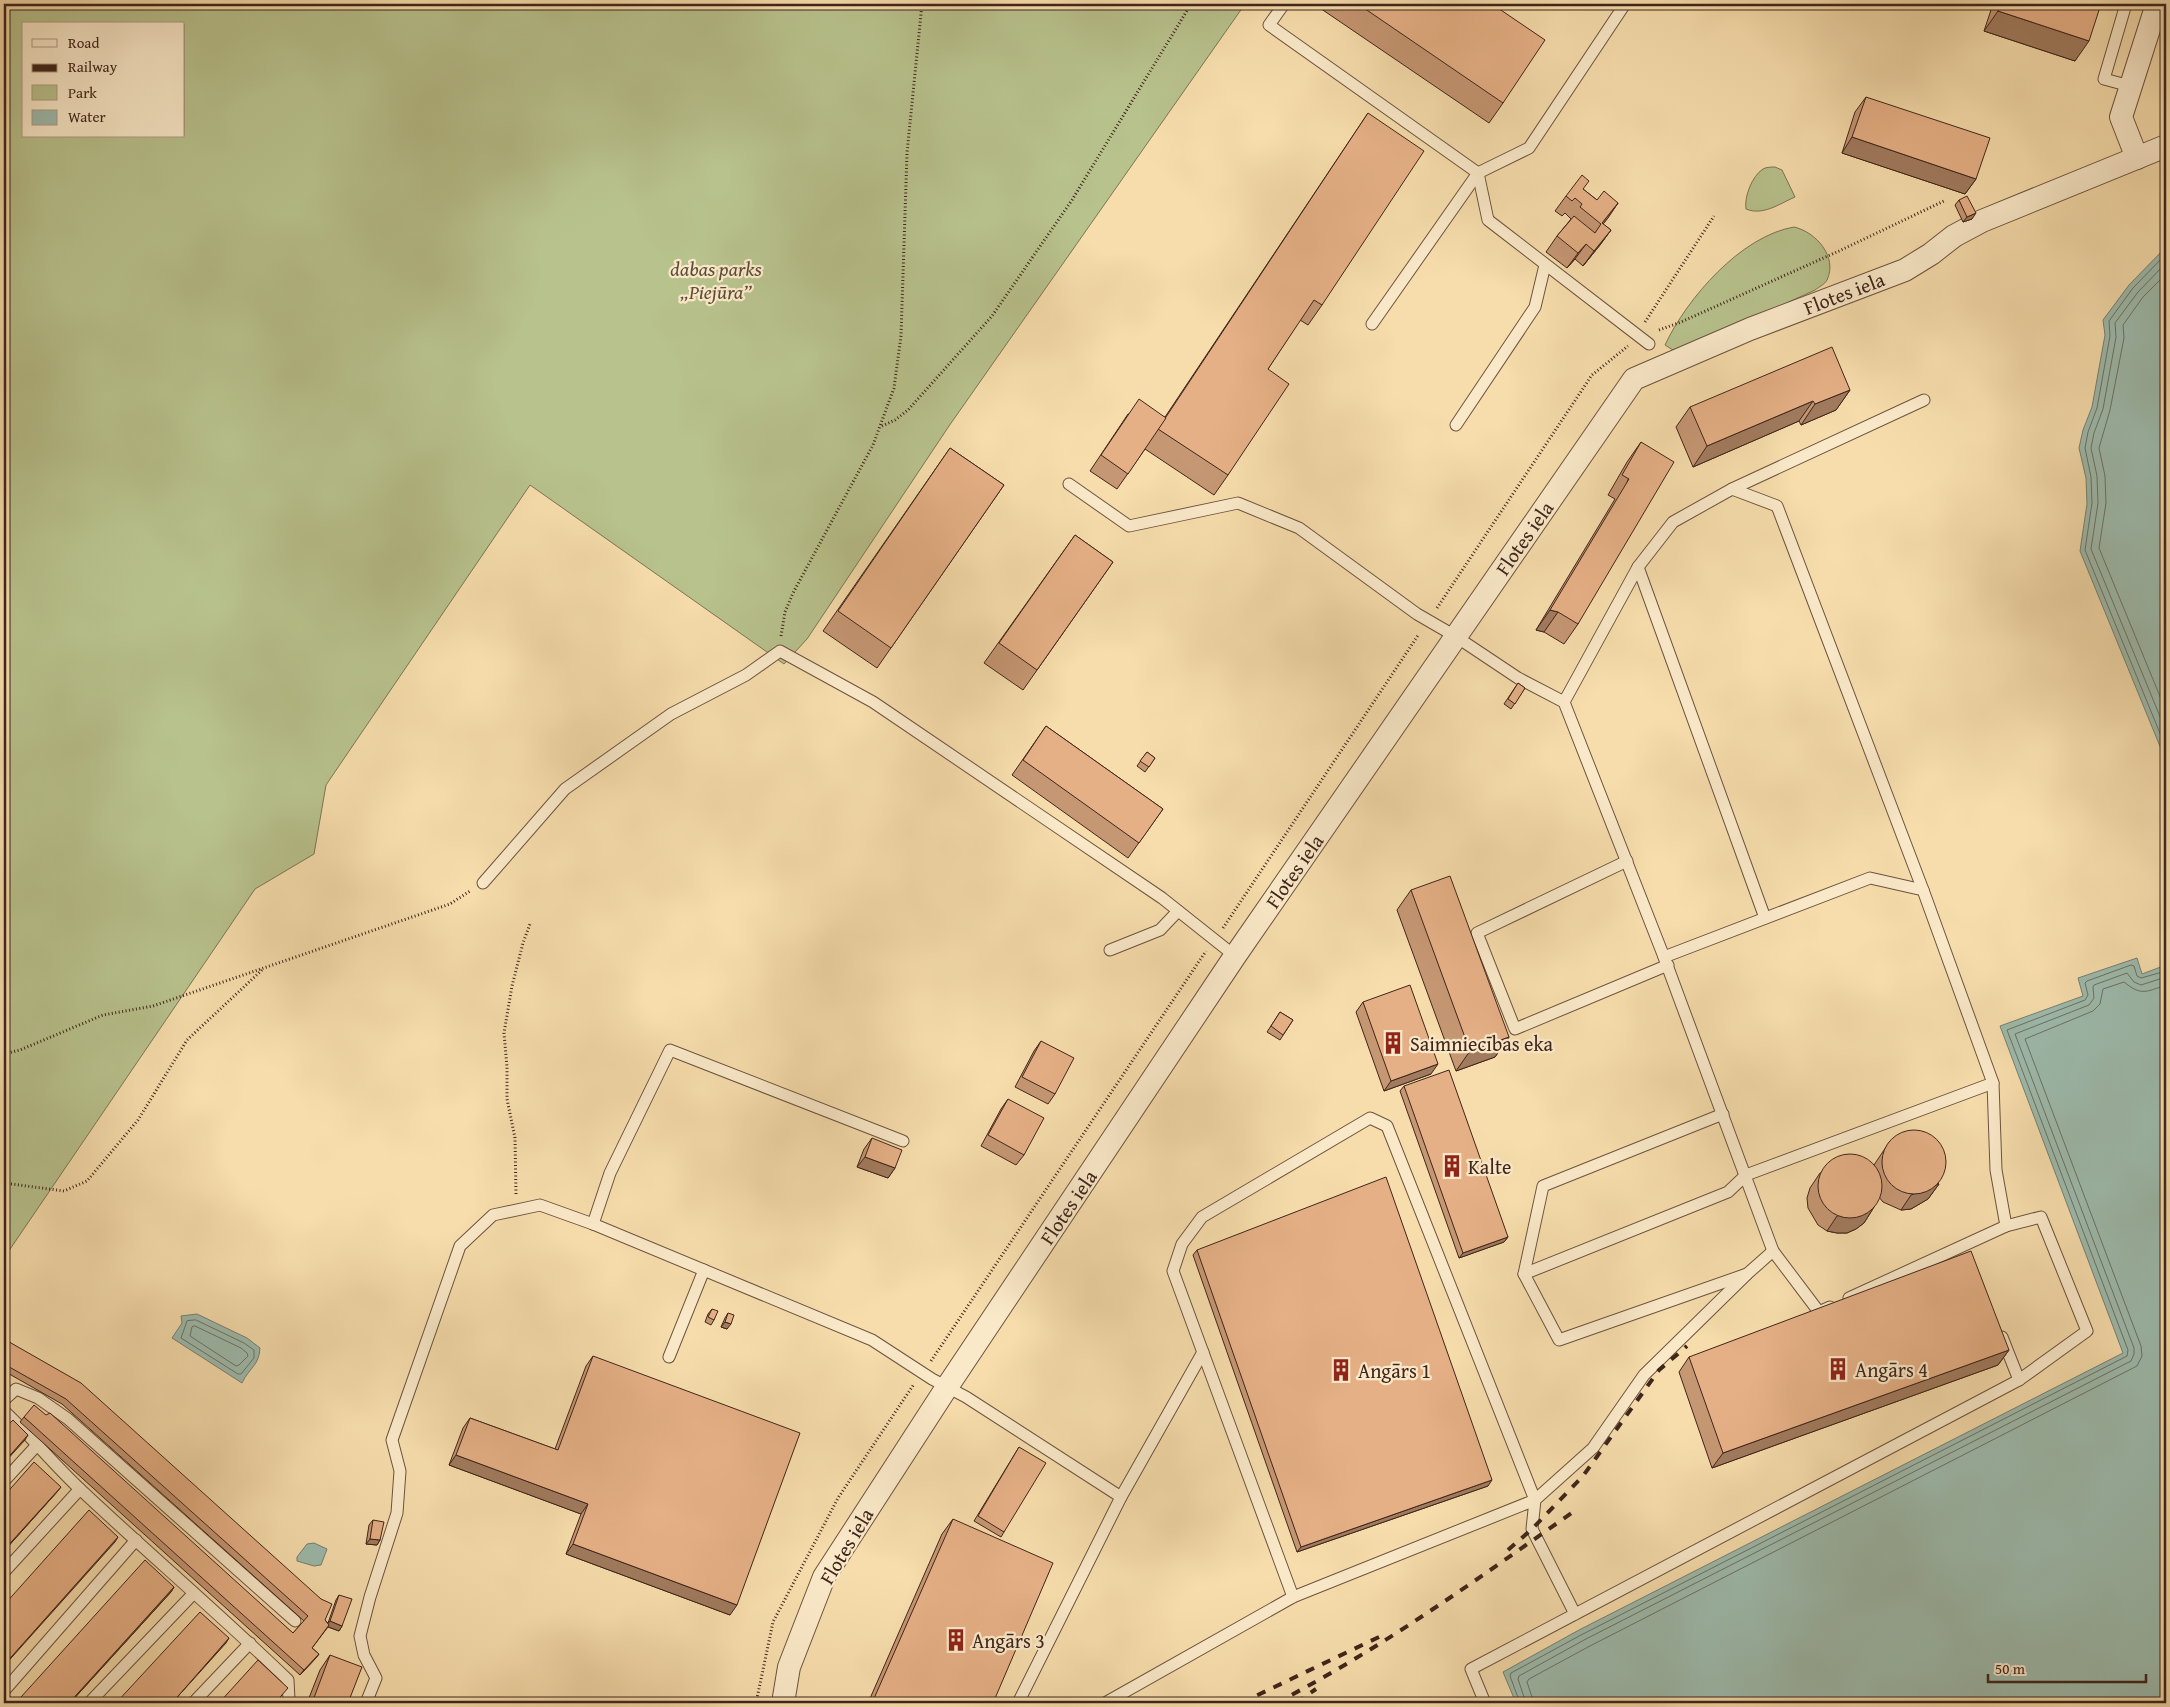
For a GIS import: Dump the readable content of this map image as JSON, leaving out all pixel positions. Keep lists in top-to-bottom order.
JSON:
{
  "streets": {
    "street": ["Flotes iela"]
  },
  "parks": ["dabas parks „Piejūra”"],
  "places": {
    "building": [
      "Saimniecības eka",
      "Kalte",
      "Angārs 4",
      "Angārs 1",
      "Angārs 3"
    ]
  },
  "legend": [
    "Road",
    "Railway",
    "Park",
    "Water"
  ],
  "scale_bar": "50 m"
}
